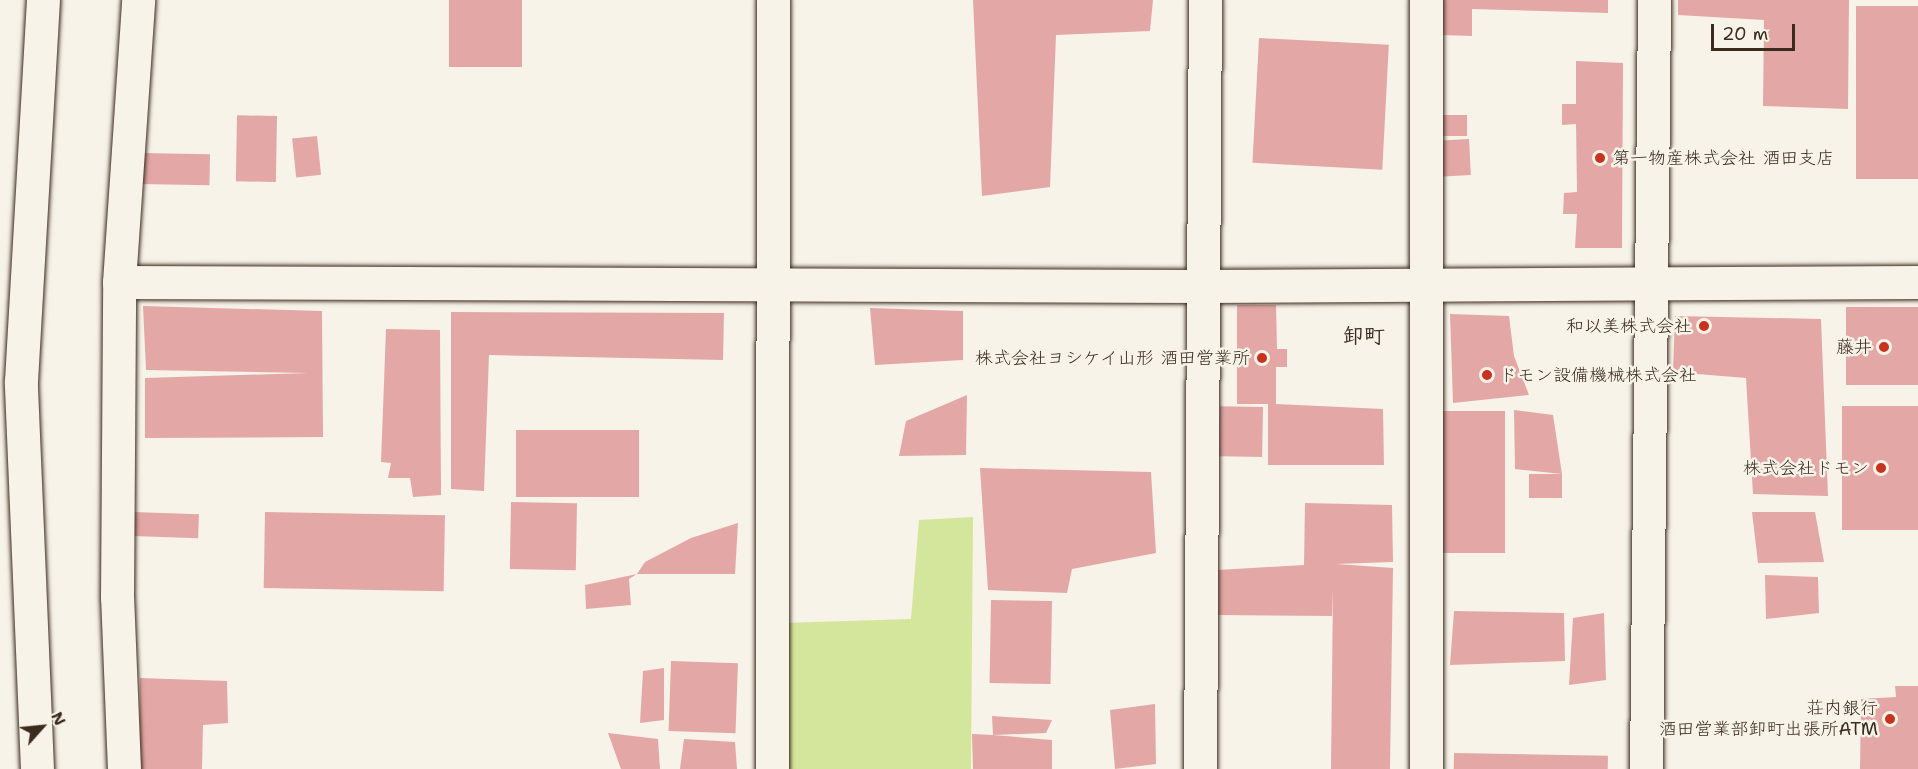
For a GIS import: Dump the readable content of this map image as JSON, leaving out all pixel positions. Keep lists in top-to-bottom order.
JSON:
{
  "districts": ["卸町"],
  "places": [
    "第一物産株式会社 酒田支店",
    "和以美株式会社",
    "藤井",
    "株式会社ヨシケイ山形 酒田営業所",
    "ドモン設備機械株式会社",
    "株式会社ドモン",
    "荘内銀行 酒田営業部卸町出張所ATM"
  ],
  "scale_bar": "20 m",
  "north": "top right"
}
